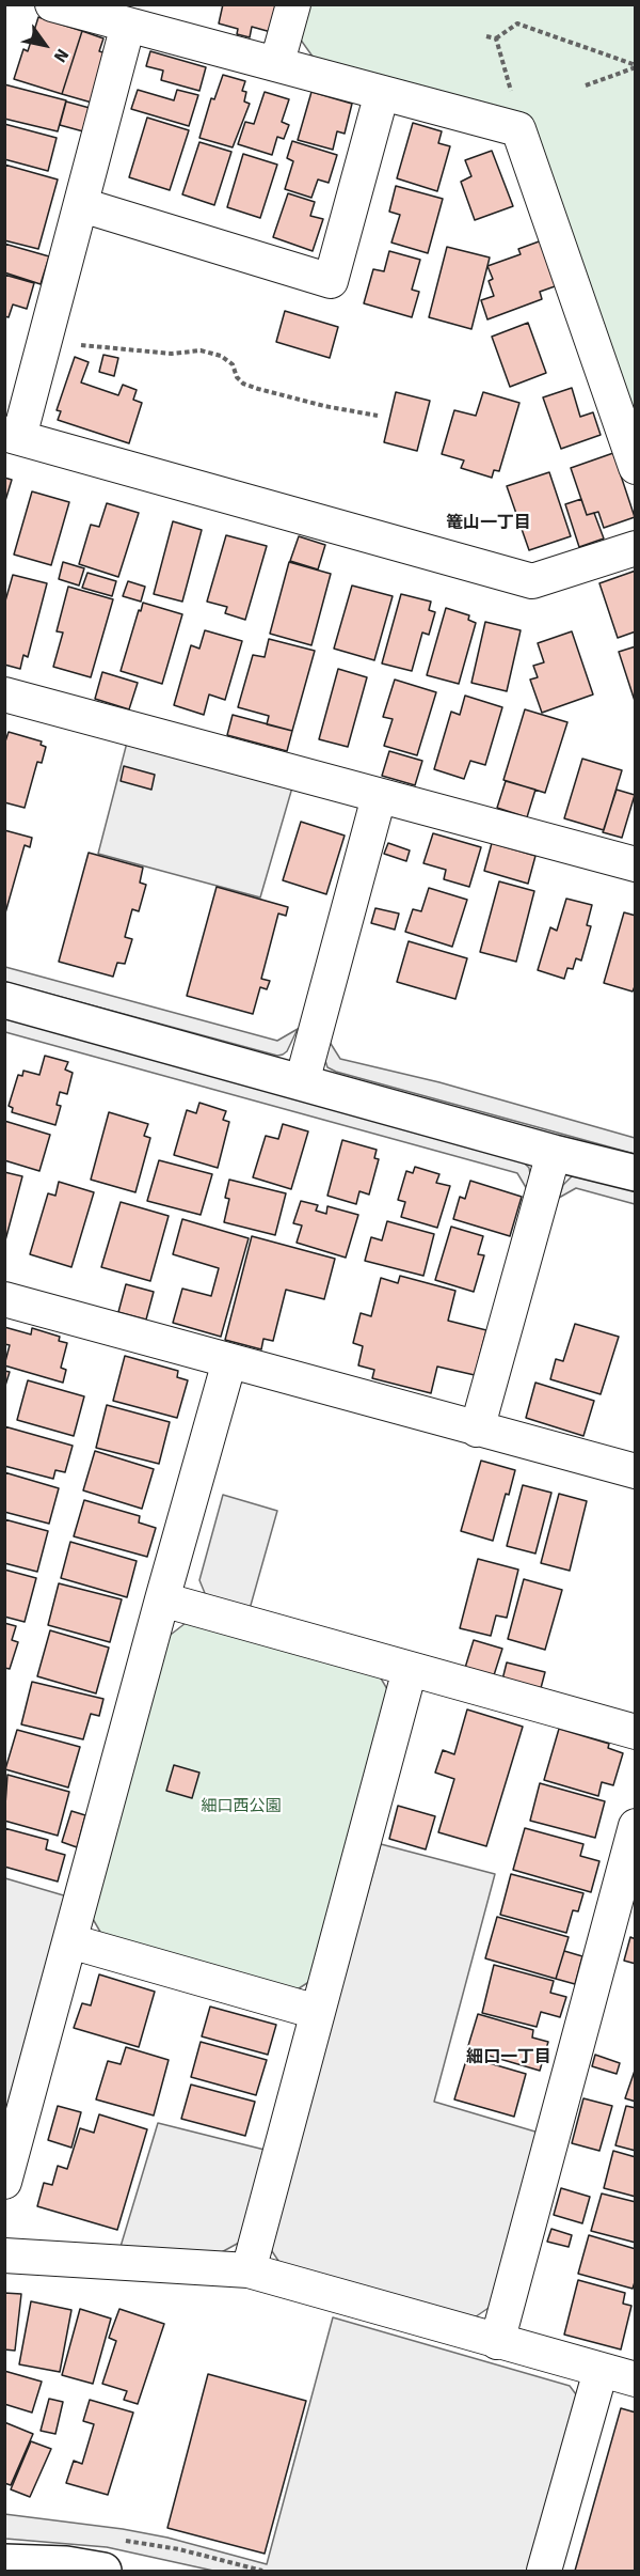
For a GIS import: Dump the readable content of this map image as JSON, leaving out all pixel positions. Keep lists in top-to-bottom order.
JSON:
{
  "districts": ["篭山一丁目", "細口一丁目"],
  "parks": ["細口西公園"],
  "north": "bottom right"
}
